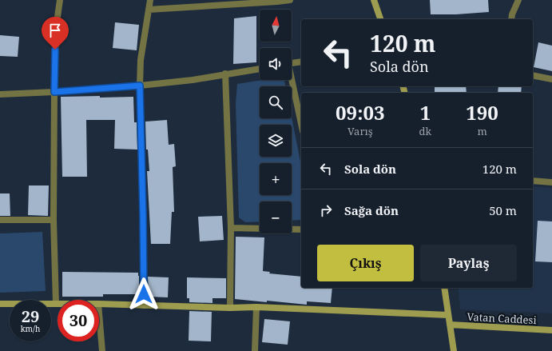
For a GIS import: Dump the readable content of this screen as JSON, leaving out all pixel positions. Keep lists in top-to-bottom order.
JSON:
{
  "streets": {
    "street": ["Vatan Caddesi"]
  },
  "north": "top",
  "page": {
    "map_buttons": ["+", "−"],
    "turn": ["120 m", "Sola dön"],
    "eta": [
      "09:03",
      "Varış",
      "1",
      "dk",
      "190",
      "m"
    ],
    "list": [
      {
        "name": "Sola dön",
        "value": "120 m"
      },
      {
        "name": "Sağa dön",
        "value": "50 m"
      }
    ],
    "buttons": ["Çıkış", "Paylaş"],
    "speed": "29 km/h",
    "limit": "30"
  }
}
